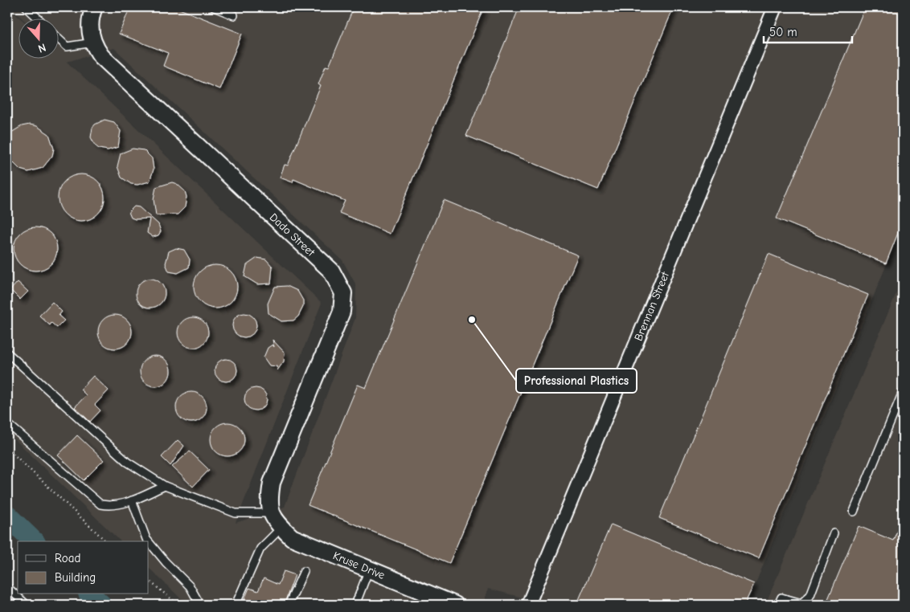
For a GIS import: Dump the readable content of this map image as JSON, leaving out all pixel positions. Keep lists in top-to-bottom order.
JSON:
{
  "streets": {
    "street": ["Dado Street", "Brennan Street", "Kruse Drive"]
  },
  "crossings": [
    ["Dado Street", "Kruse Drive"]
  ],
  "places": ["Professional Plastics"],
  "legend": ["Road", "Building"],
  "scale_bar": "50 m",
  "north": "bottom"
}
